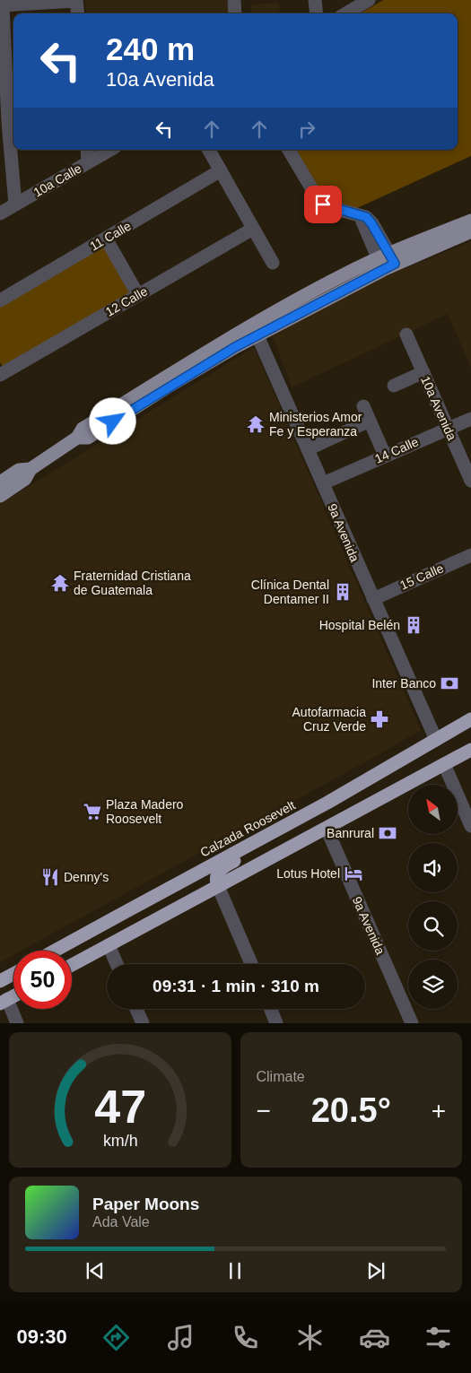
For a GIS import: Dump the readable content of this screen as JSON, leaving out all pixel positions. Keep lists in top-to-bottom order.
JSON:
{
  "streets": {
    "highway": ["Calzada Roosevelt"],
    "street": [
      "10a Calle",
      "11 Calle",
      "12 Calle",
      "10a Avenida",
      "14 Calle",
      "9a Avenida",
      "15 Calle"
    ]
  },
  "crossings": [
    ["10a Avenida", "14 Calle"],
    ["14 Calle", "9a Avenida"],
    ["9a Avenida", "15 Calle"],
    ["9a Avenida", "Calzada Roosevelt"]
  ],
  "places": {
    "temple": ["Ministerios Amor Fe y Esperanza", "Fraternidad Cristiana de Guatemala"],
    "building": ["Clínica Dental Dentamer II", "Hospital Belén"],
    "bank": ["Inter Banco", "Banrural"],
    "pharmacy": ["Autofarmacia Cruz Verde"],
    "supermarket": ["Plaza Madero Roosevelt"],
    "hotel": ["Lotus Hotel"],
    "restaurant": ["Denny's"]
  },
  "north": "top left",
  "page": {
    "turn": ["240 m", "10a Avenida"],
    "limit": "50",
    "trip": "09:31 · 1 min · 310 m",
    "tile": "Climate",
    "heat": ["−", "20.5°", "+"],
    "song": ["Paper Moons", "Ada Vale"],
    "tabs": "09:30",
    "gauge": ["47", "km/h"]
  }
}
